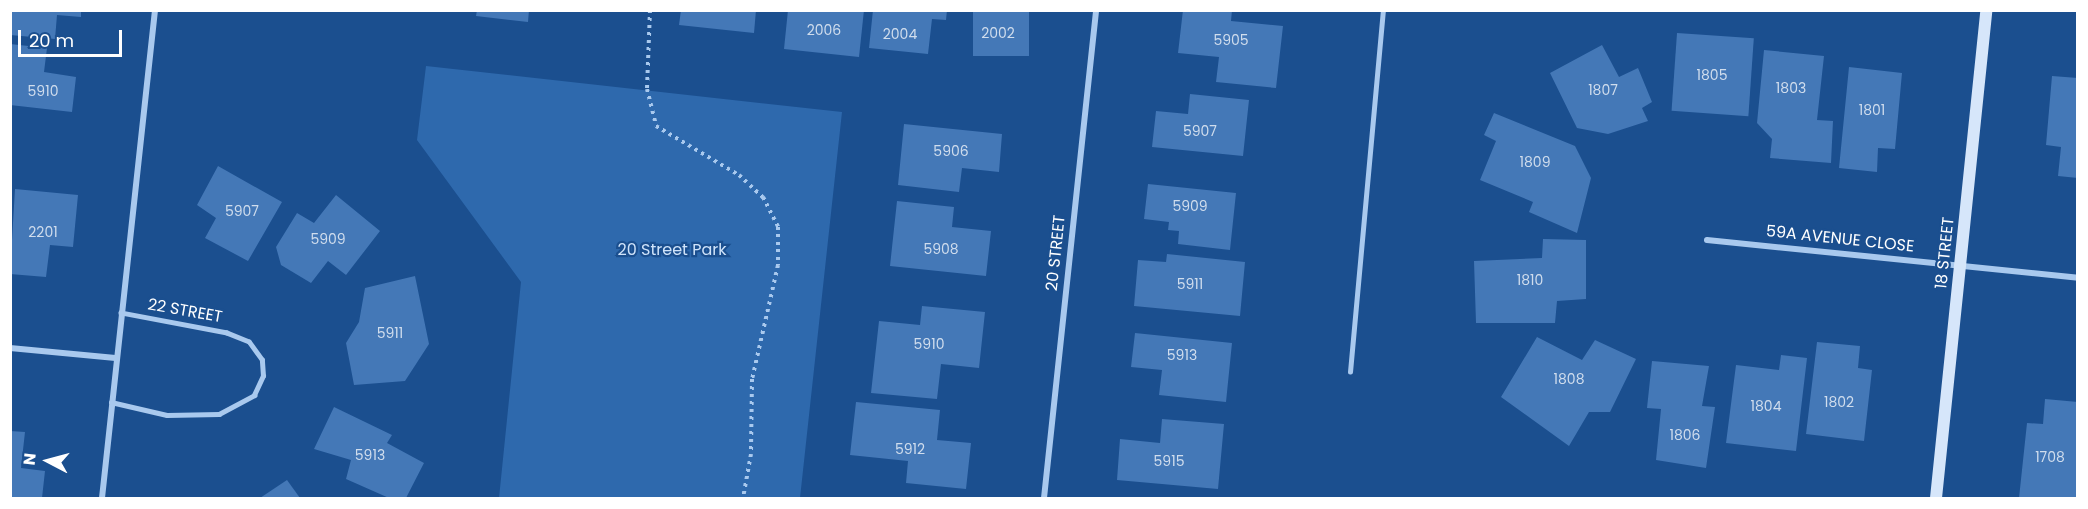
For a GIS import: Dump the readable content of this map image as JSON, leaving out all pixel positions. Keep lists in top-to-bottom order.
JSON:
{
  "streets": {
    "street": ["59A AVENUE CLOSE", "20 STREET", "18 STREET"],
    "lane": ["22 STREET"]
  },
  "crossings": [
    ["59A AVENUE CLOSE", "18 STREET"]
  ],
  "parks": ["20 Street Park"],
  "house_numbers": [
    "2006",
    "2002",
    "2004",
    "5905",
    "1805",
    "1803",
    "1807",
    "5910",
    "1801",
    "5907",
    "5906",
    "1809",
    "5909",
    "5907",
    "2201",
    "5909",
    "5908",
    "1810",
    "5911",
    "5911",
    "5910",
    "5913",
    "1808",
    "1802",
    "1804",
    "1806",
    "5912",
    "5913",
    "1708",
    "5915"
  ],
  "scale_bar": "20 m",
  "north": "left"
}
